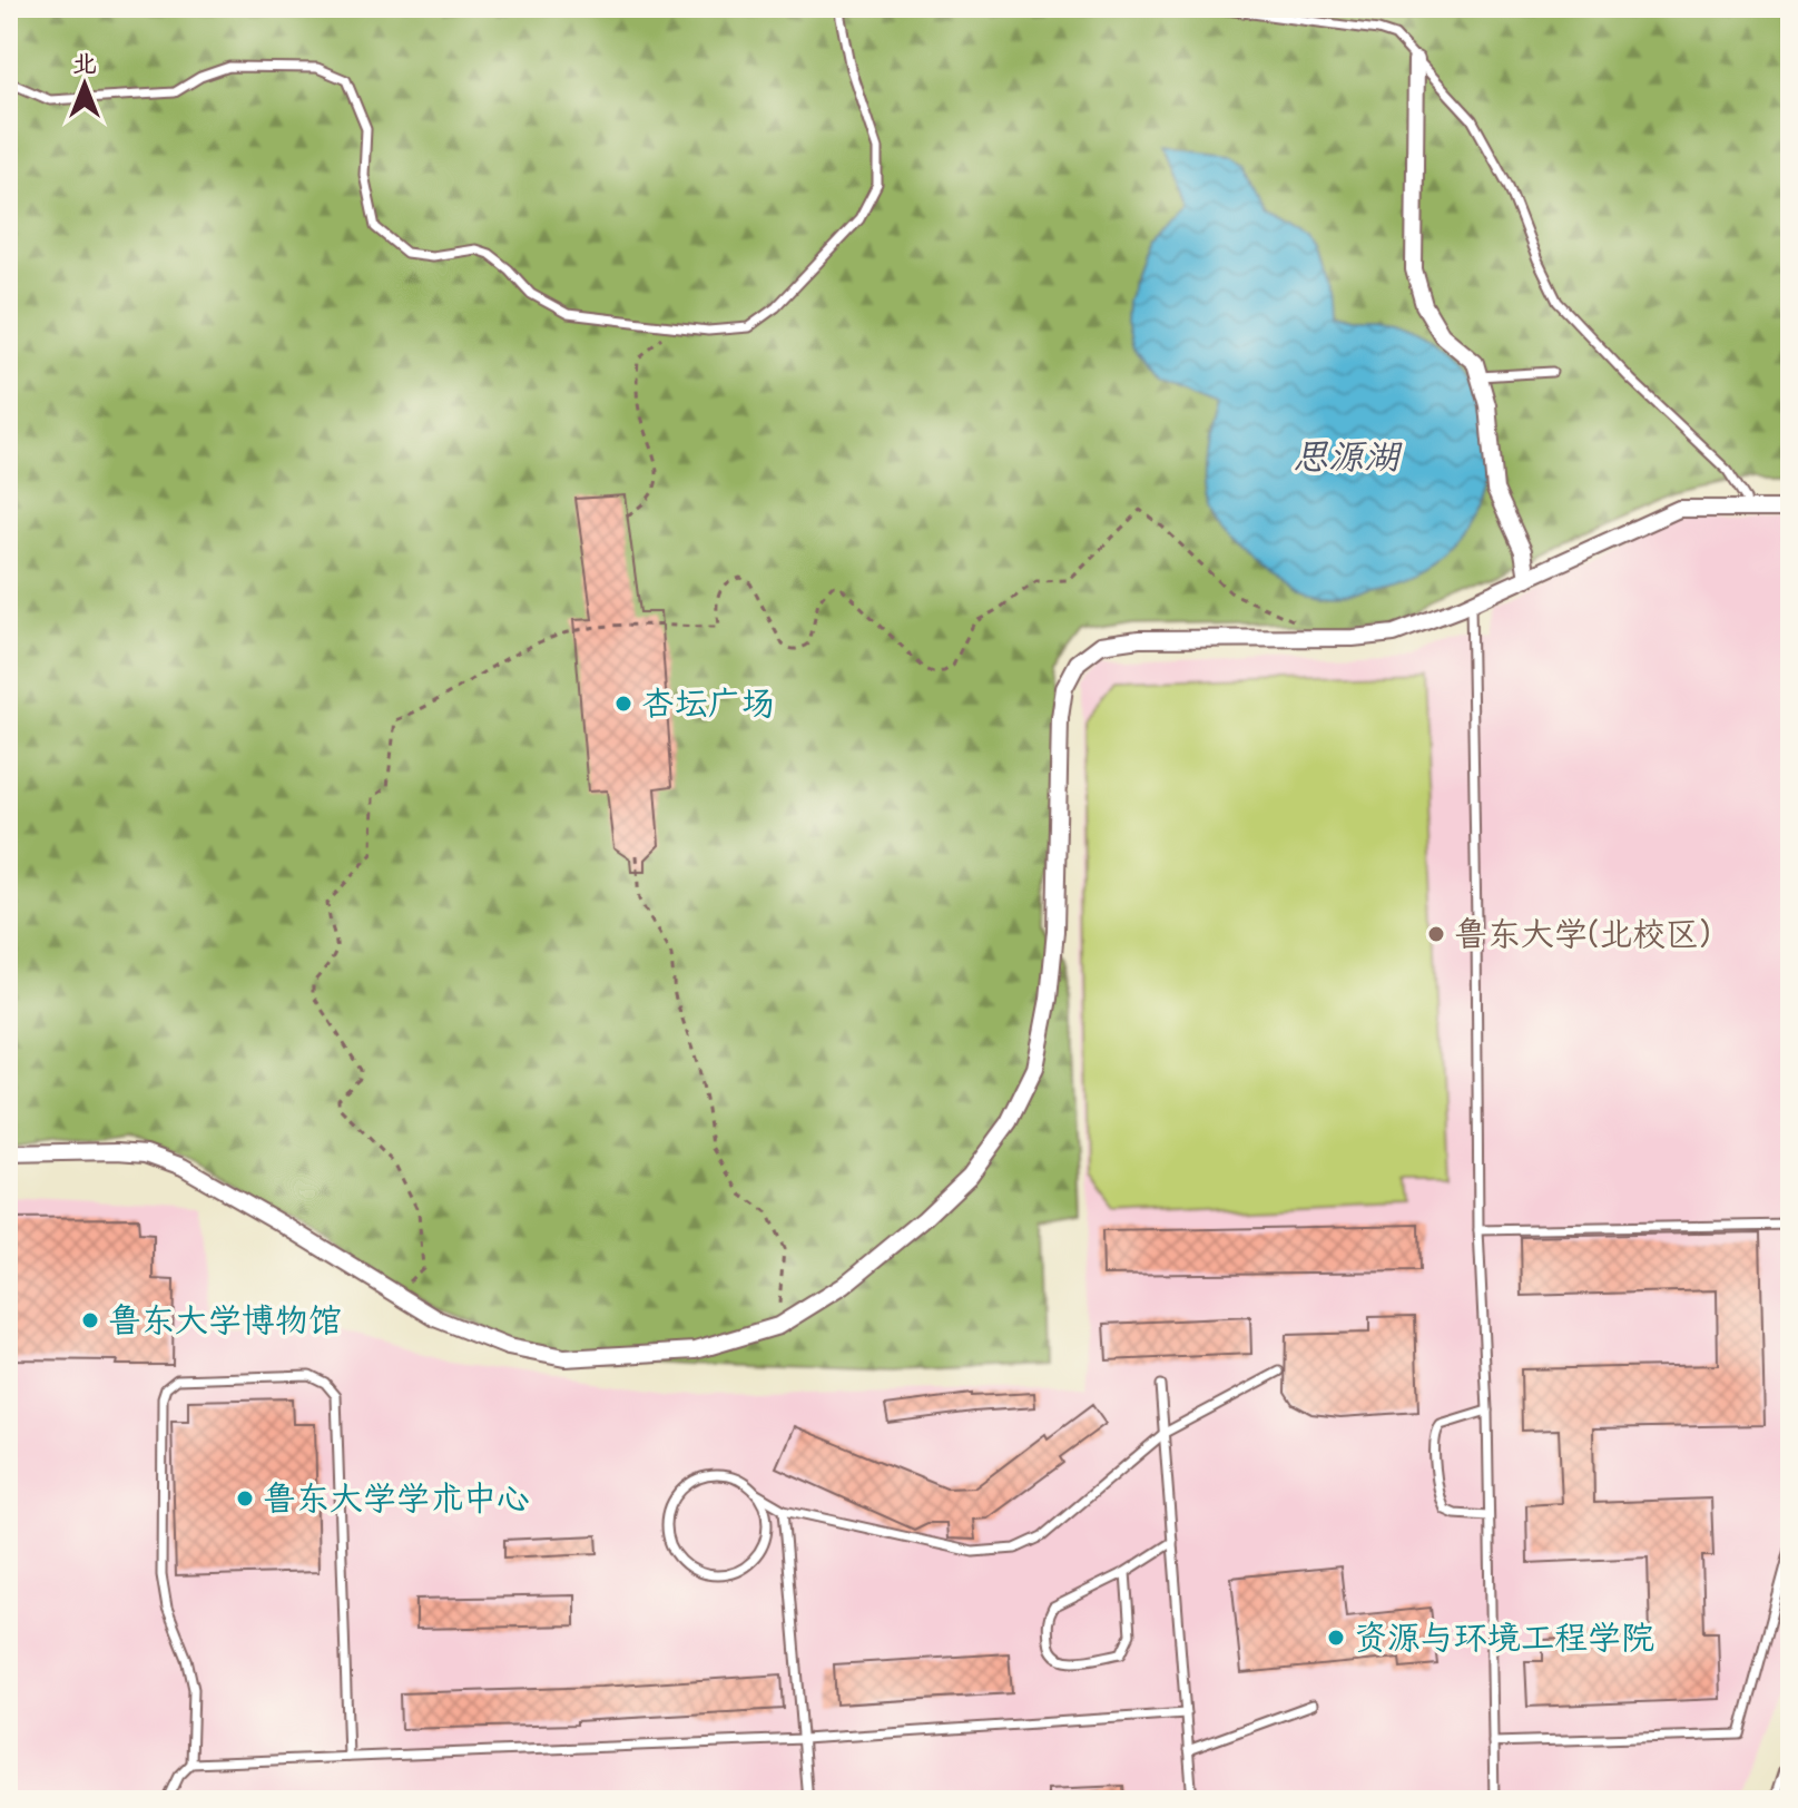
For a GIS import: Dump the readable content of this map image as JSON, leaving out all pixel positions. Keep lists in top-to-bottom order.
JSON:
{
  "water": ["思源湖"],
  "places": [
    "杏坛广场",
    "鲁东大学(北校区)",
    "鲁东大学博物馆",
    "鲁东大学学术中心",
    "资源与环境工程学院"
  ],
  "north": "top"
}
